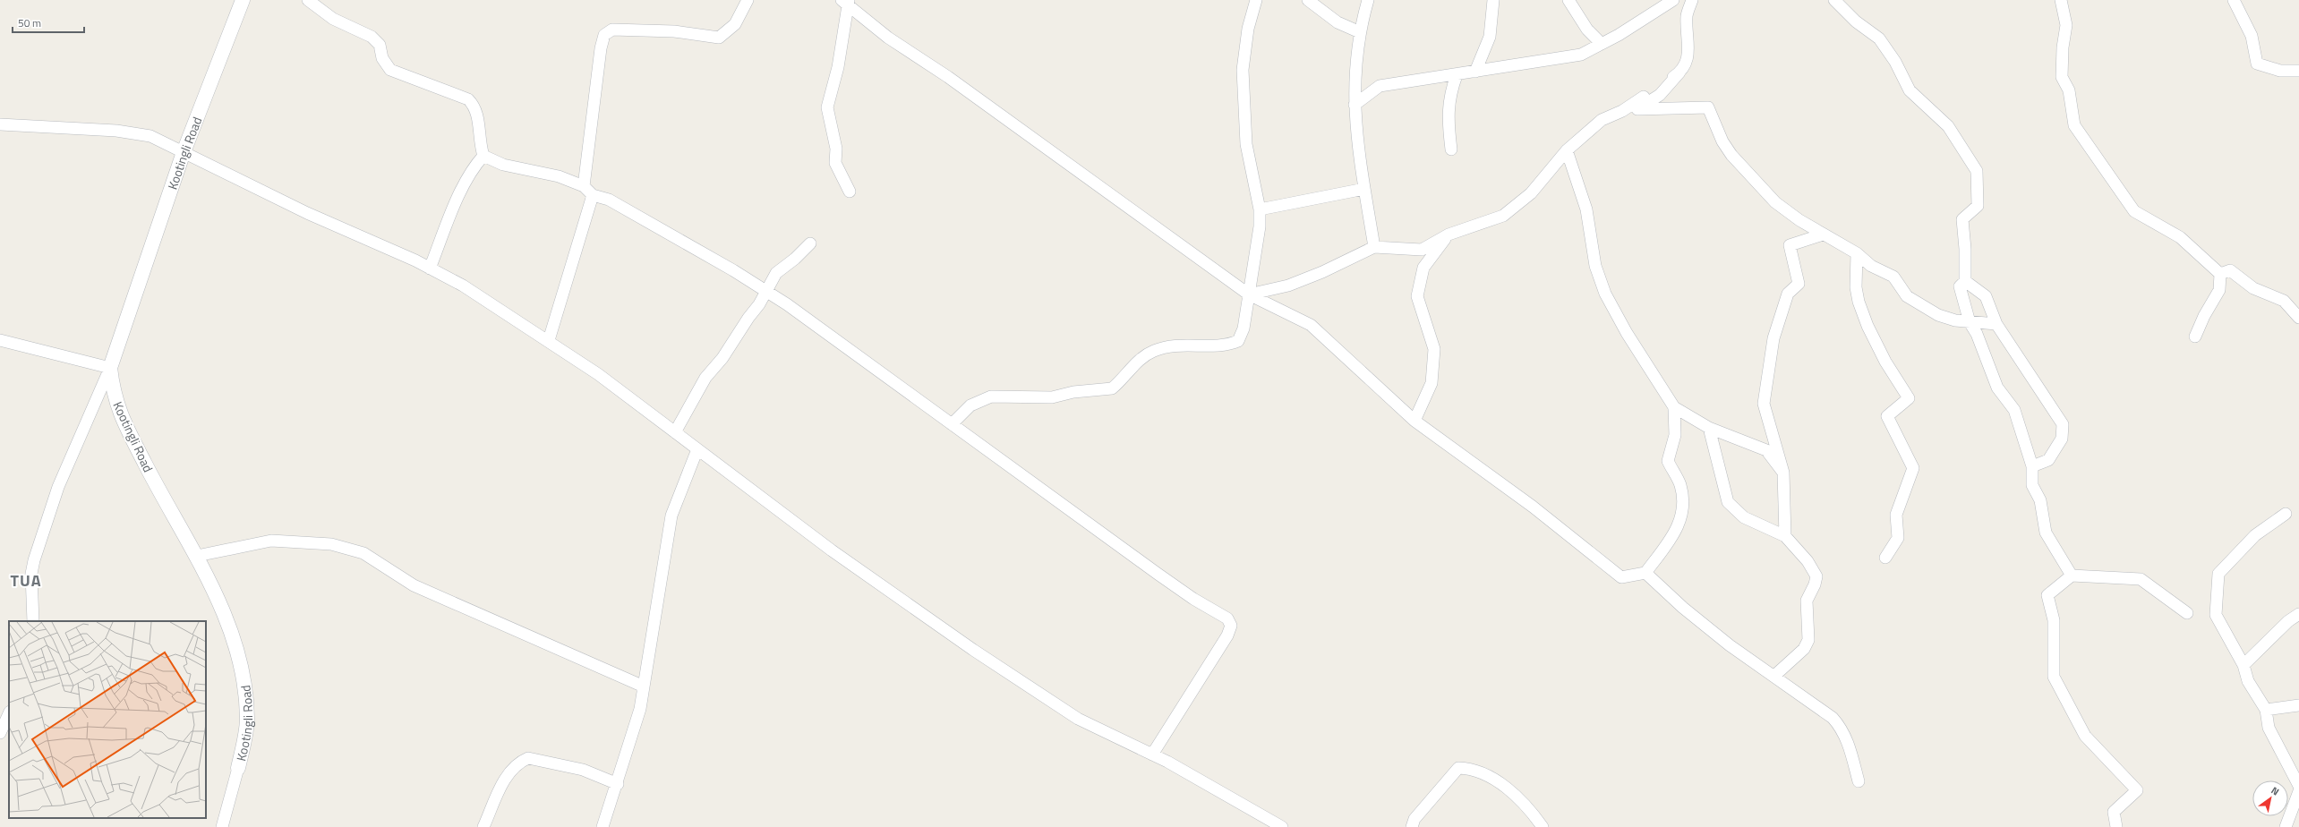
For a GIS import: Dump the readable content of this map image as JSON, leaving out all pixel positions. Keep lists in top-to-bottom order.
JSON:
{
  "streets": {
    "street": ["Kootingli Road"]
  },
  "districts": ["TUA"],
  "scale_bar": "50 m",
  "north": "top right"
}
